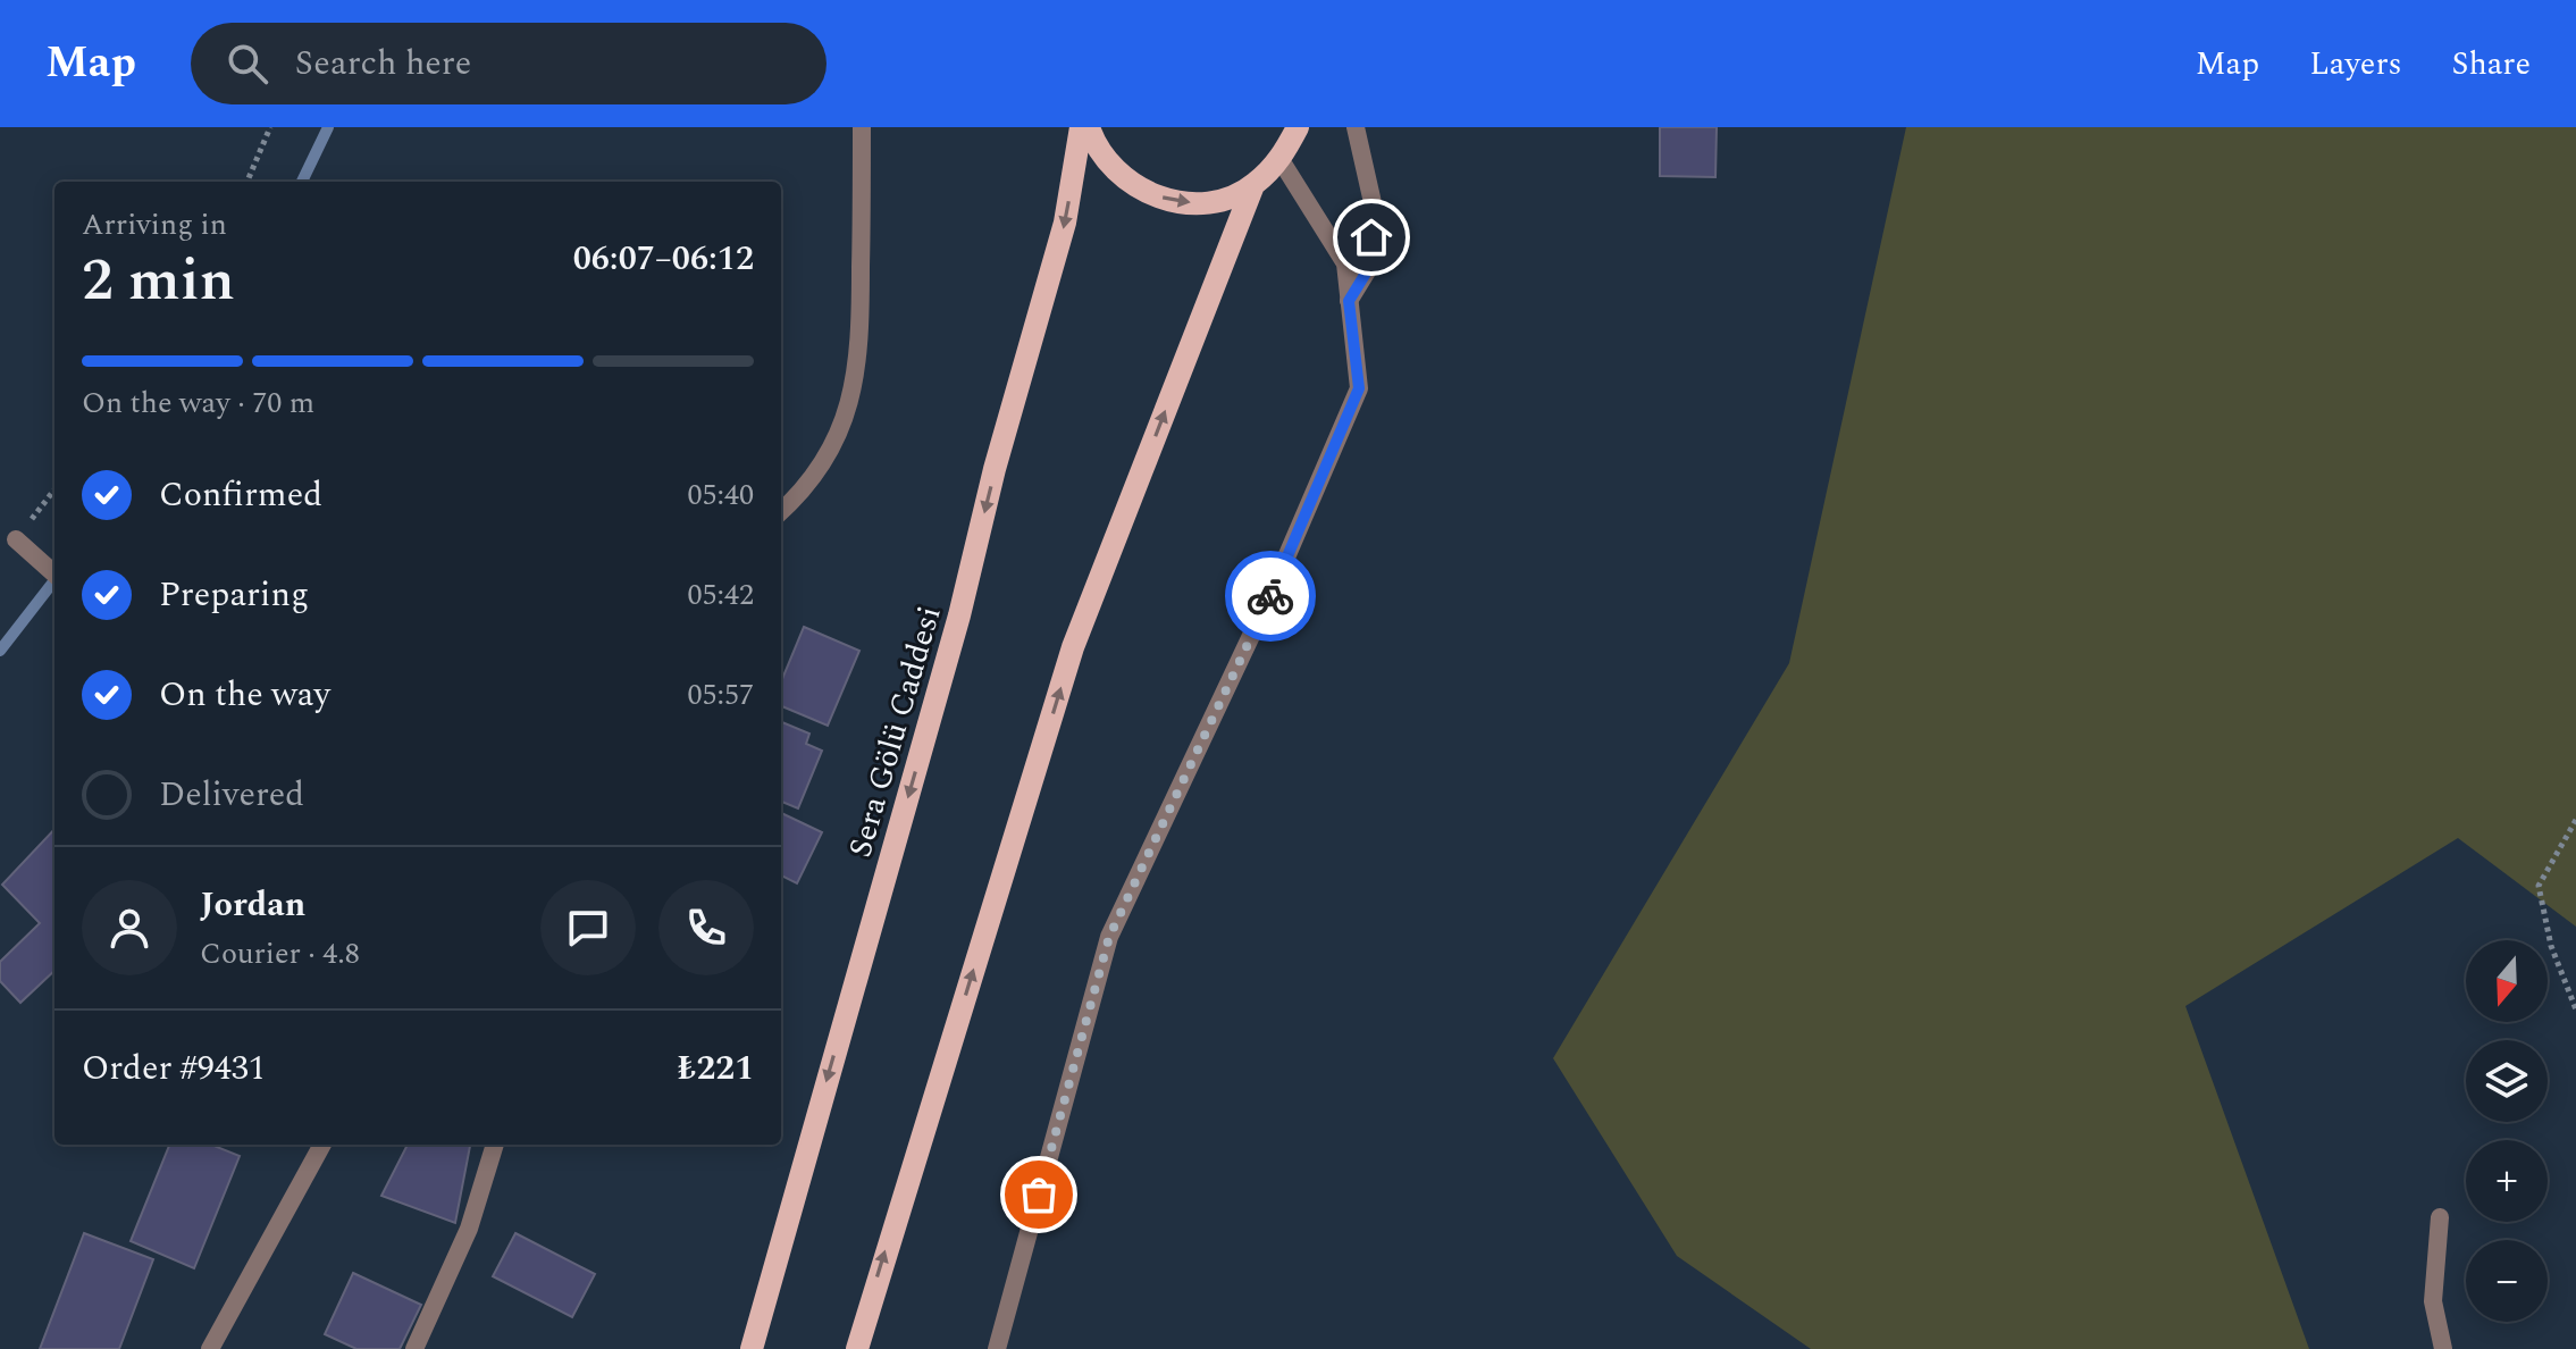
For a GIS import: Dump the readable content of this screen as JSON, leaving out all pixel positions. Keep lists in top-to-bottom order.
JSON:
{
  "streets": {
    "main road": ["Sera Gölü Caddesi"]
  },
  "north": "bottom",
  "page": {
    "header": "Map",
    "search": "Search here",
    "nav": ["Map", "Layers", "Share"],
    "heading": ["2 min", "Arriving in", "06:07–06:12"],
    "panel": [
      "Jordan",
      "Courier · 4.8",
      "Order #9431",
      "₺221"
    ],
    "bar": "On the way · 70 m",
    "list": [
      ["Confirmed", "05:40"],
      ["Preparing", "05:42"],
      ["On the way", "05:57"],
      "Delivered"
    ],
    "map_buttons": ["+", "−"]
  }
}
